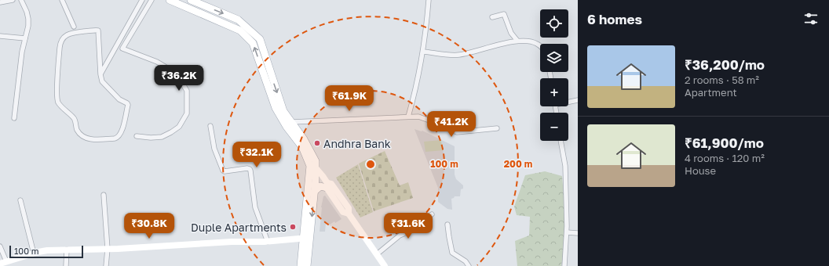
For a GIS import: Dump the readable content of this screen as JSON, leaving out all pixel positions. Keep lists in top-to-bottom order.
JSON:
{
  "places": ["Andhra Bank", "Duple Apartments"],
  "scale_bar": "100 m",
  "page": {
    "heading": "6 homes",
    "map_buttons": ["+", "−"],
    "list": [
      {
        "name": "₹36,200/mo",
        "note": "2 rooms · 58 m² · Apartment"
      },
      {
        "name": "₹61,900/mo",
        "note": "4 rooms · 120 m² · House"
      }
    ],
    "price": [
      "₹36.2K",
      "₹61.9K",
      "₹41.2K",
      "₹32.1K",
      "₹30.8K",
      "₹31.6K"
    ],
    "scale": "100 m"
  },
  "rings": ["100 m", "200 m"]
}
